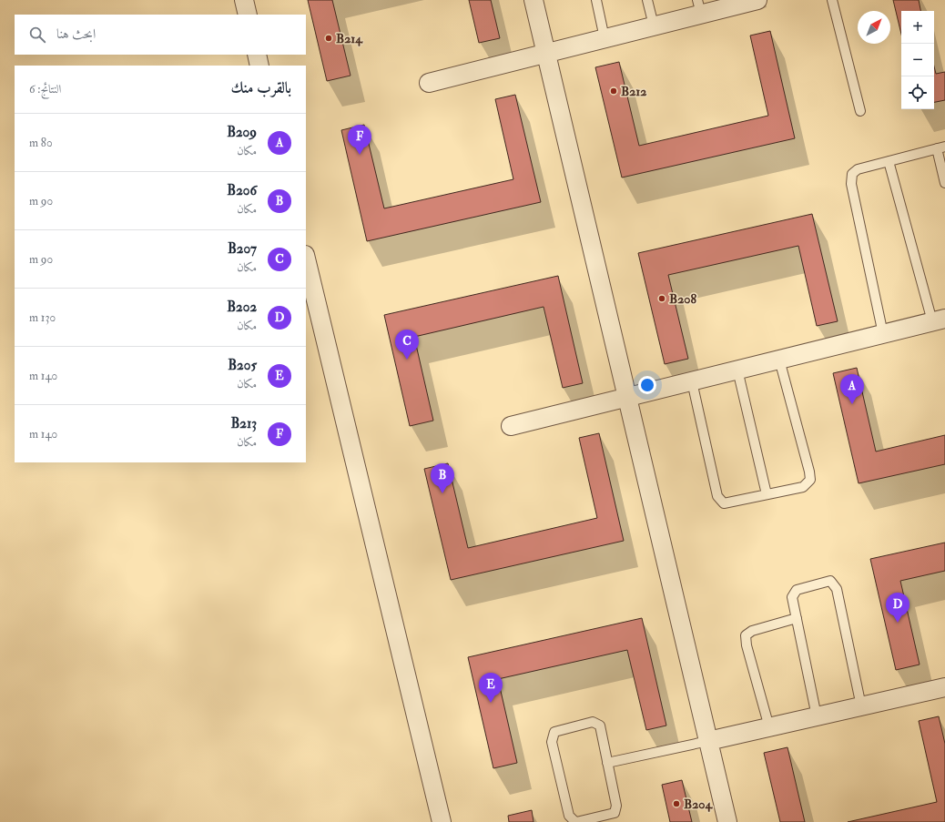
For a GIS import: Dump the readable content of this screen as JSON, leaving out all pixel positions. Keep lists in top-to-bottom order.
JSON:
{
  "places": [
    "B214",
    "B212",
    "B208",
    "B204"
  ],
  "north": "top right",
  "page": {
    "map_buttons": ["+", "−"],
    "search": "ابحث هنا",
    "heading": ["بالقرب منك", "النتائج: 6"],
    "list": [
      {
        "mark": "A",
        "name": "B209",
        "note": "مكان",
        "value": "80 m"
      },
      {
        "mark": "B",
        "name": "B206",
        "note": "مكان",
        "value": "90 m"
      },
      {
        "mark": "C",
        "name": "B207",
        "note": "مكان",
        "value": "90 m"
      },
      {
        "mark": "D",
        "name": "B202",
        "note": "مكان",
        "value": "130 m"
      },
      {
        "mark": "E",
        "name": "B205",
        "note": "مكان",
        "value": "140 m"
      },
      {
        "mark": "F",
        "name": "B213",
        "note": "مكان",
        "value": "140 m"
      }
    ],
    "pins": [
      "F",
      "C",
      "A",
      "B",
      "D",
      "E"
    ]
  }
}
